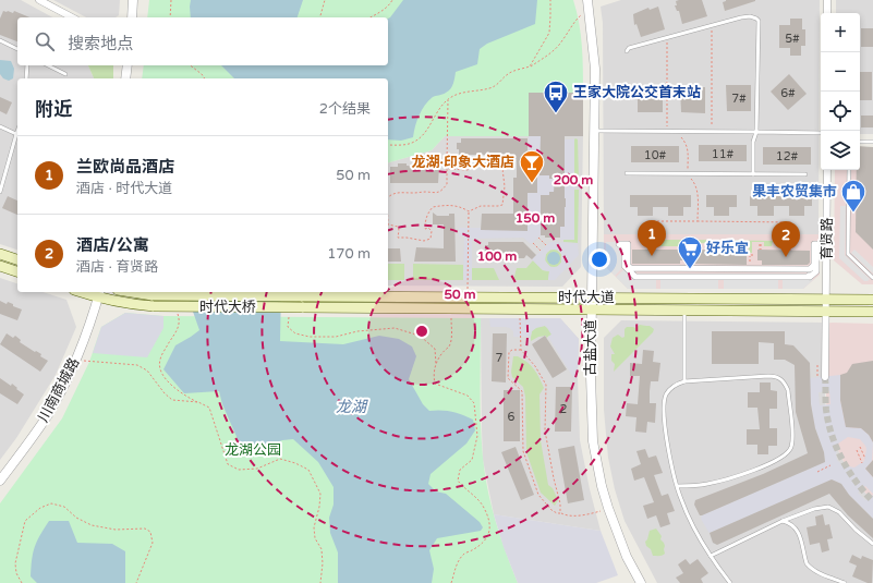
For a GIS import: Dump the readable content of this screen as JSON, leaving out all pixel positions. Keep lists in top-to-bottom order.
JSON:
{
  "streets": {
    "main road": ["时代大道", "时代大桥"],
    "street": ["育贤路", "古盐大道", "川南商城路"]
  },
  "crossings": [
    ["育贤路", "时代大道"],
    ["时代大道", "时代大桥"],
    ["时代大道", "古盐大道"],
    ["时代大桥", "川南商城路"]
  ],
  "water": ["龙湖"],
  "parks": ["龙湖公园"],
  "places": {
    "bus stop": ["王家大院公交首末站"],
    "bar": ["龙湖·印象大酒店"],
    "shop": ["果丰农贸集市"],
    "supermarket": ["好乐宜"]
  },
  "house_numbers": [
    "5#",
    "6#",
    "7#",
    "11#",
    "10#",
    "12#",
    "7",
    "2",
    "6"
  ],
  "page": {
    "map_buttons": ["+", "−"],
    "search": "搜索地点",
    "heading": ["附近", "2个结果"],
    "list": [
      {
        "mark": "1",
        "name": "兰欧尚品酒店",
        "note": "酒店 · 时代大道",
        "value": "50 m"
      },
      {
        "mark": "2",
        "name": "酒店/公寓",
        "note": "酒店 · 育贤路",
        "value": "170 m"
      }
    ],
    "pins": ["1", "2"]
  },
  "rings": [
    "200 m",
    "150 m",
    "100 m",
    "50 m"
  ]
}
